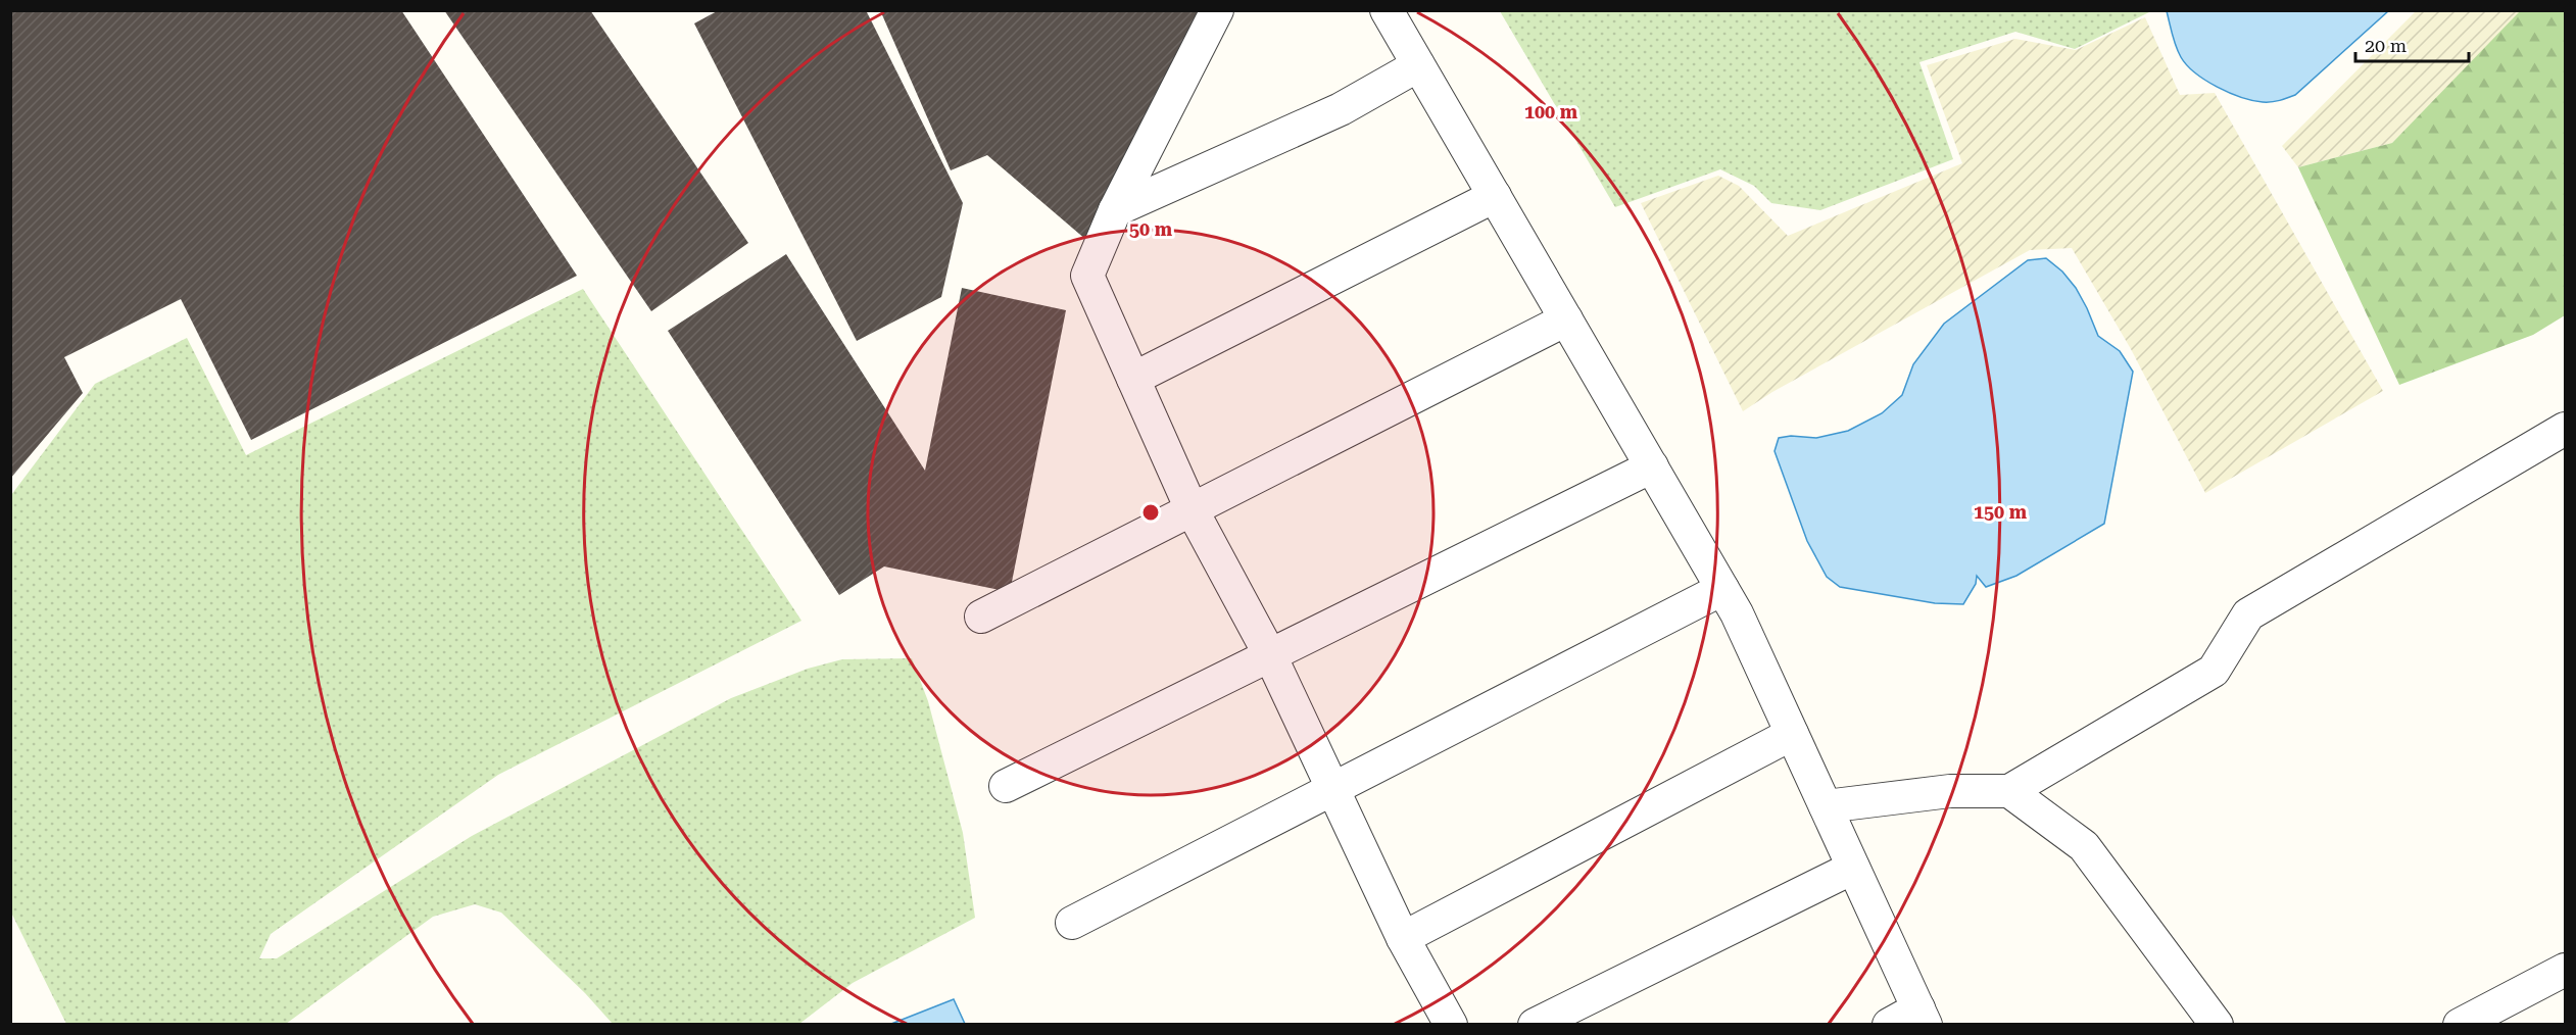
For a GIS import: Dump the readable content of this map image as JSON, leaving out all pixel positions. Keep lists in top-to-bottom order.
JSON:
{
  "scale_bar": "20 m",
  "rings": ["100 m", "50 m", "150 m"]
}
